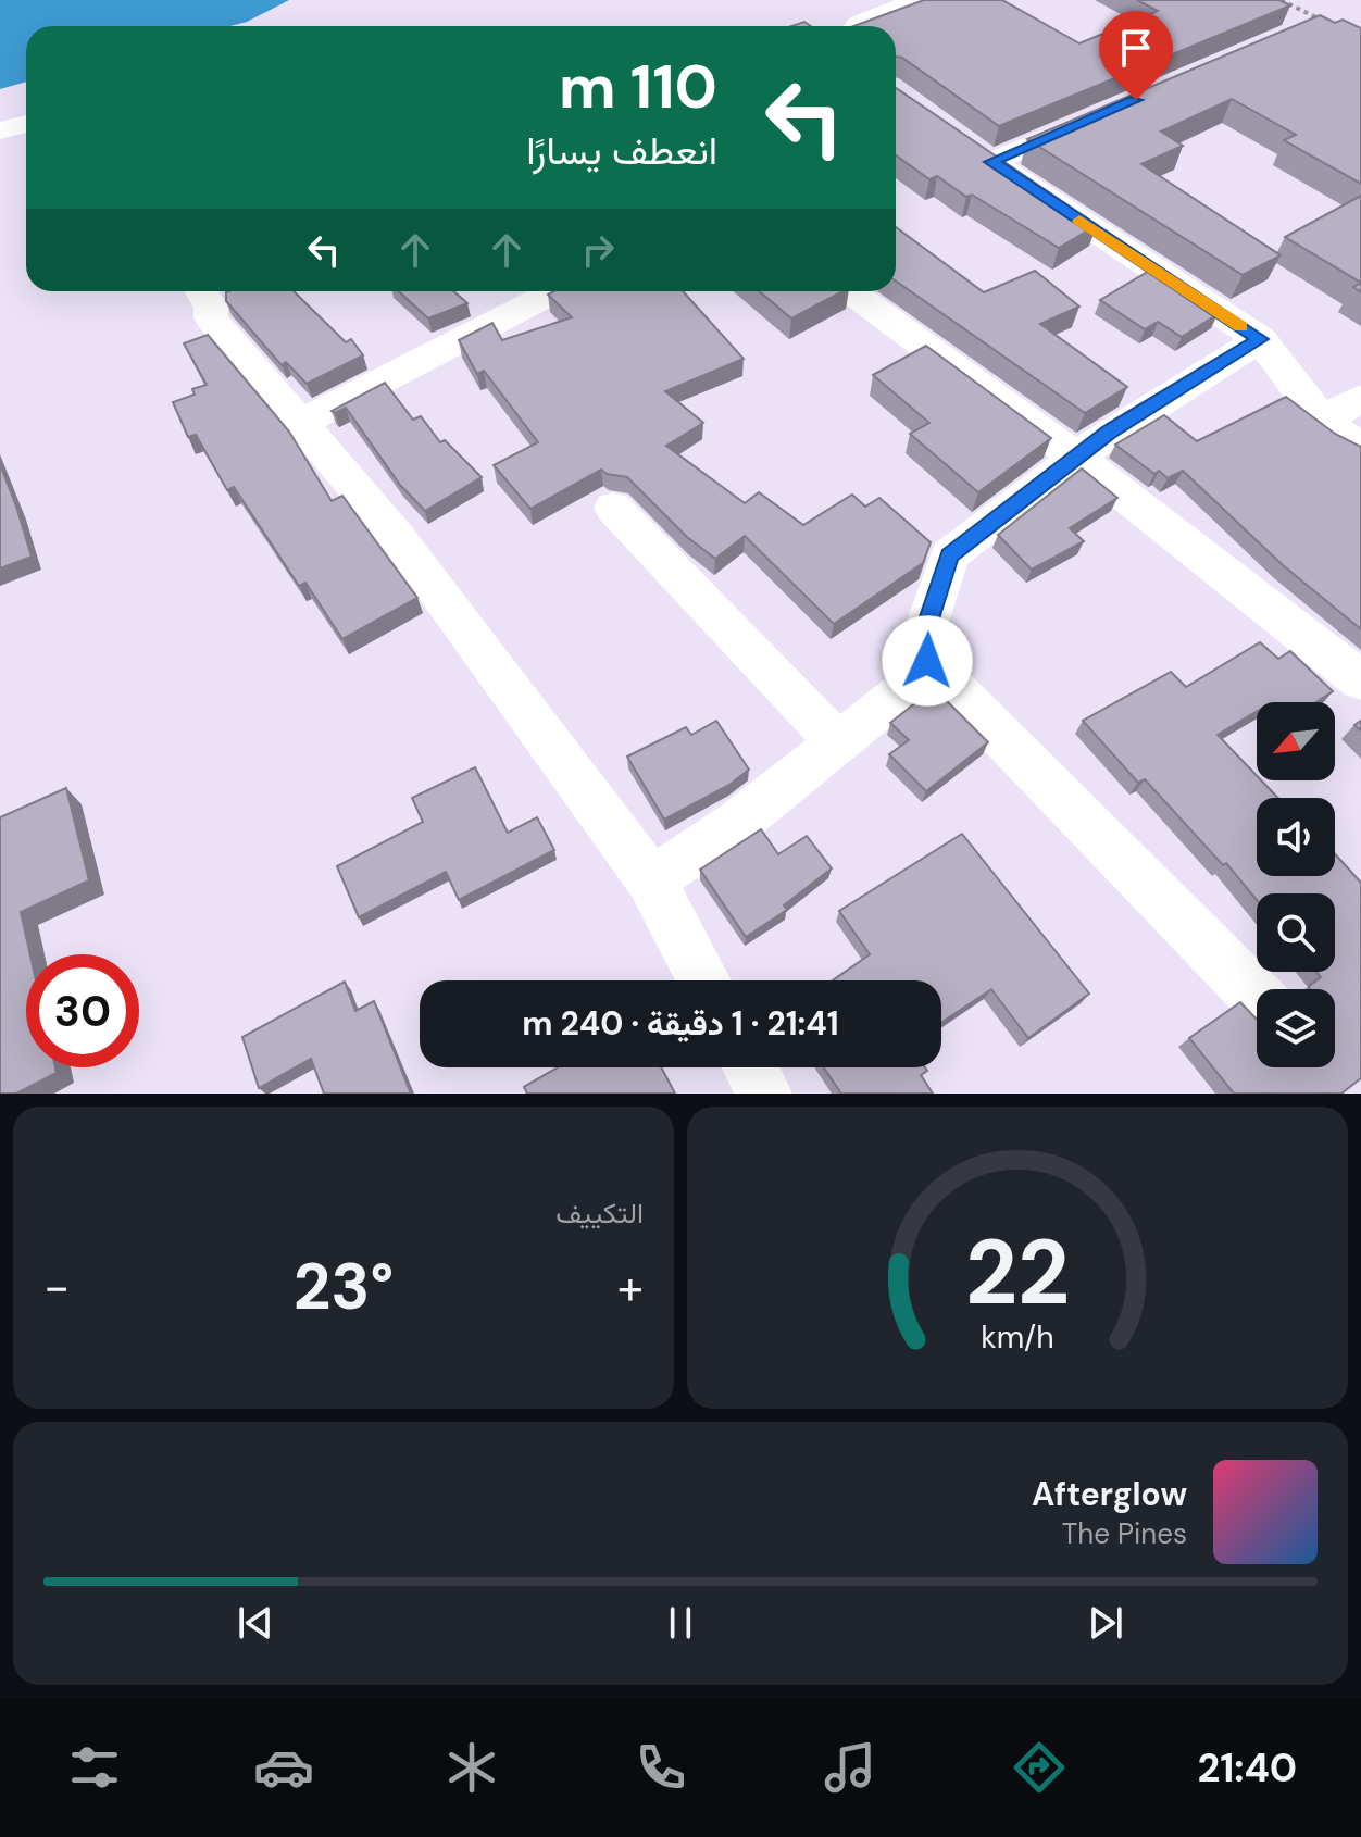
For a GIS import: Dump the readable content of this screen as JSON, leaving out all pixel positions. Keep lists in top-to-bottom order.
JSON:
{
  "north": "bottom left",
  "page": {
    "turn": ["110 m", "انعطف يسارًا"],
    "limit": "30",
    "trip": "21:41 · 1 دقيقة · 240 m",
    "tile": "التكييف",
    "heat": ["−", "23°", "+"],
    "song": ["Afterglow", "The Pines"],
    "tabs": "21:40",
    "gauge": ["22", "km/h"]
  }
}
